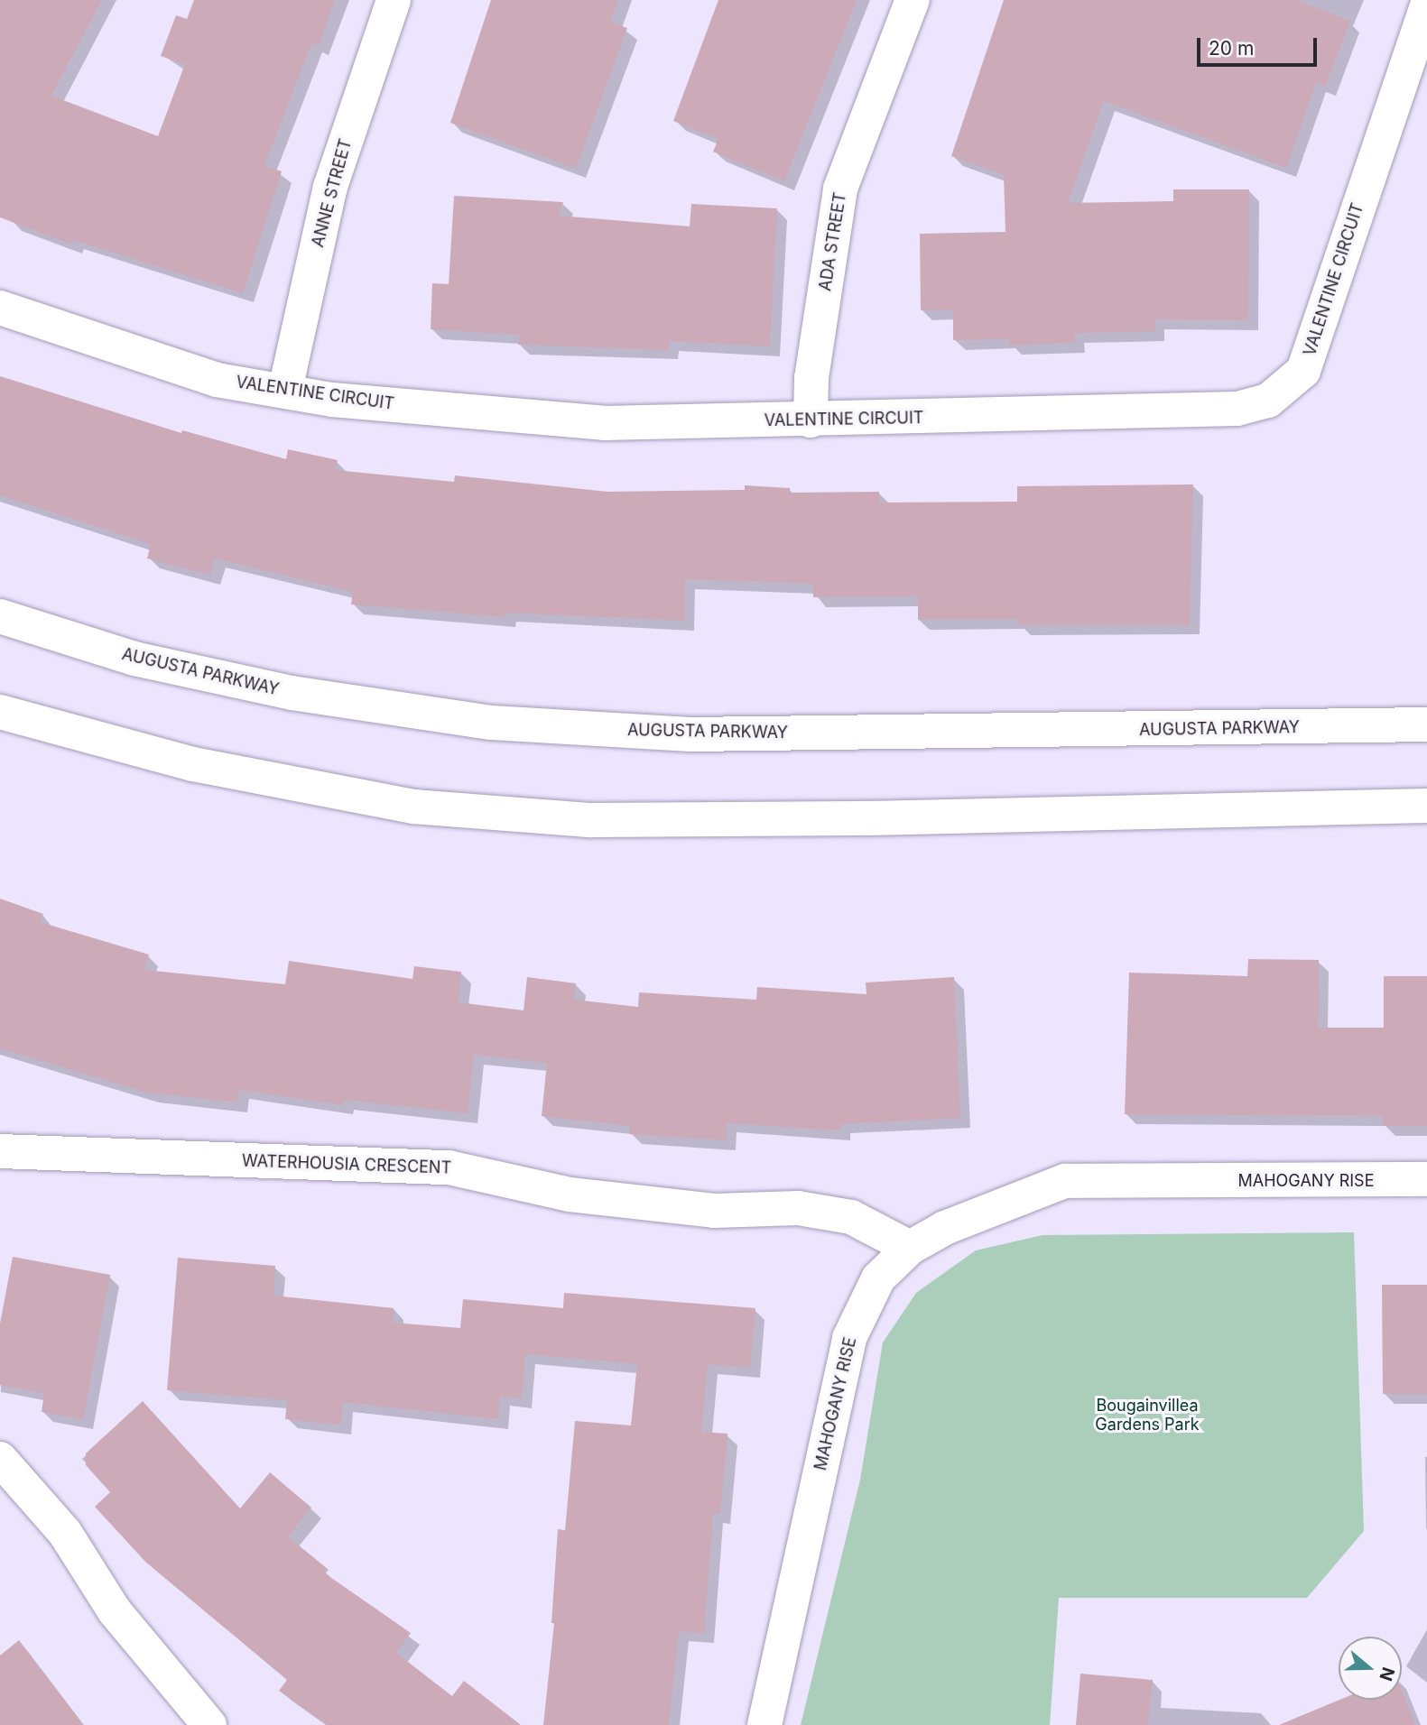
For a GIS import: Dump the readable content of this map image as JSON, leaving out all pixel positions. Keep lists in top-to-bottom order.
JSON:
{
  "streets": {
    "street": [
      "ANNE STREET",
      "ADA STREET",
      "VALENTINE CIRCUIT",
      "AUGUSTA PARKWAY",
      "WATERHOUSIA CRESCENT",
      "MAHOGANY RISE"
    ]
  },
  "crossings": [
    ["ANNE STREET", "VALENTINE CIRCUIT"],
    ["ADA STREET", "VALENTINE CIRCUIT"],
    ["WATERHOUSIA CRESCENT", "MAHOGANY RISE"]
  ],
  "parks": ["Bougainvillea Gardens Park"],
  "scale_bar": "20 m",
  "north": "right"
}
